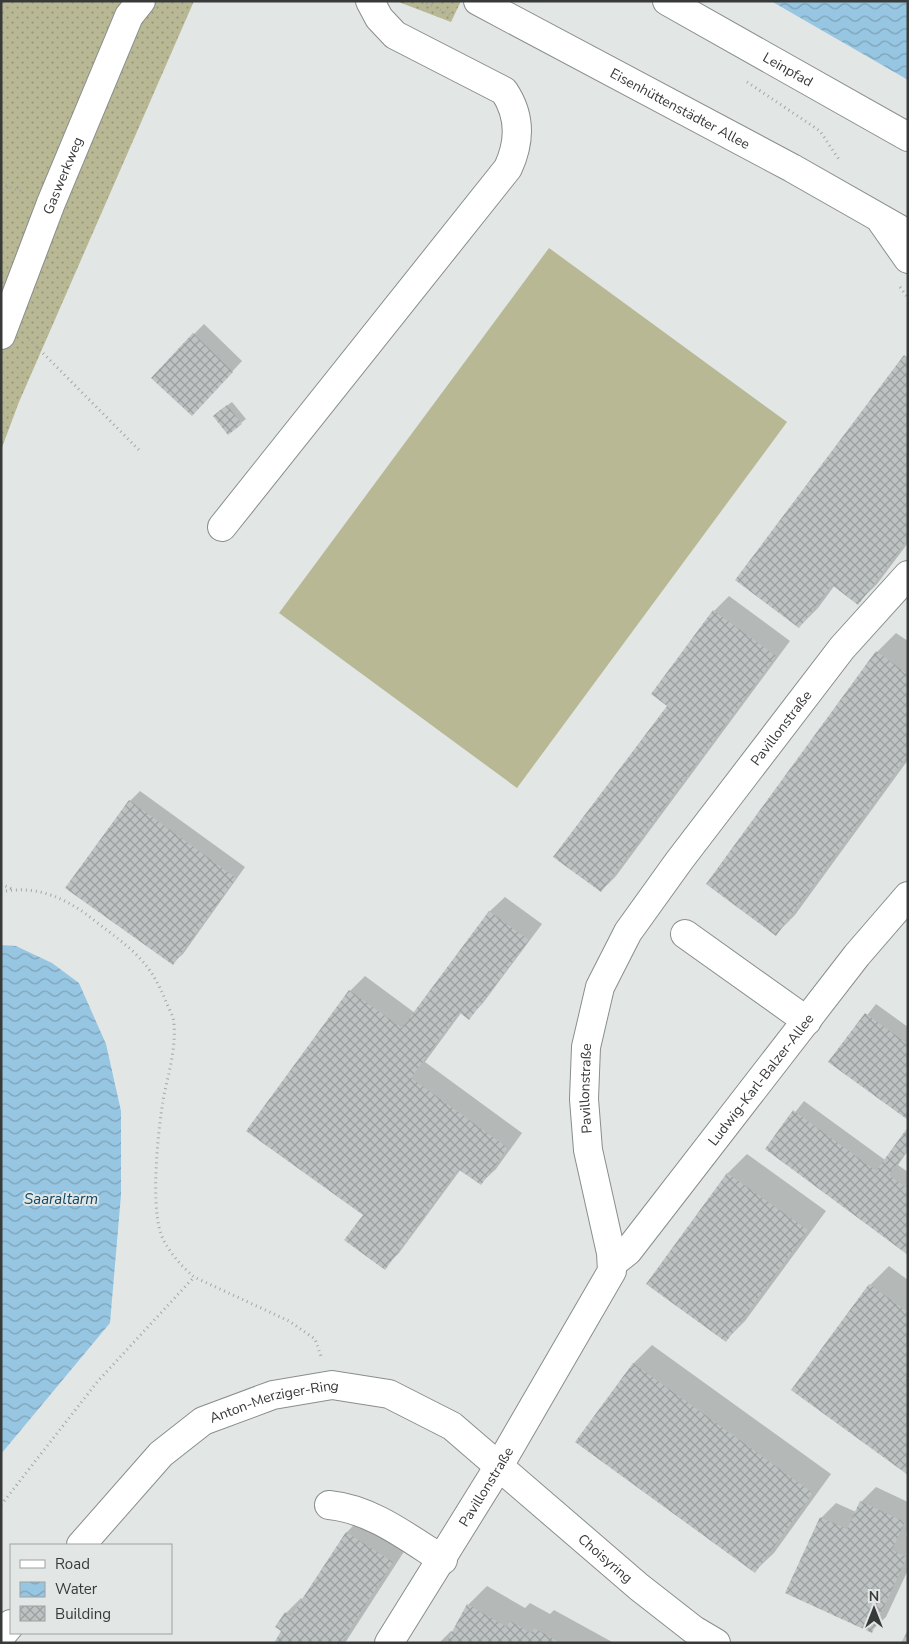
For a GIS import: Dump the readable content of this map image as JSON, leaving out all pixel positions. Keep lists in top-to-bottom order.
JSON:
{
  "streets": {
    "street": [
      "Leinpfad",
      "Eisenhüttenstädter Allee",
      "Gaswerkweg",
      "Pavillonstraße",
      "Ludwig-Karl-Balzer-Allee",
      "Anton-Merziger-Ring",
      "Choisyring"
    ]
  },
  "crossings": [
    ["Pavillonstraße", "Ludwig-Karl-Balzer-Allee"],
    ["Pavillonstraße", "Anton-Merziger-Ring"],
    ["Pavillonstraße", "Choisyring"],
    ["Anton-Merziger-Ring", "Choisyring"]
  ],
  "water": ["Saaraltarm"],
  "legend": ["Road", "Water", "Building"],
  "north": "top"
}
